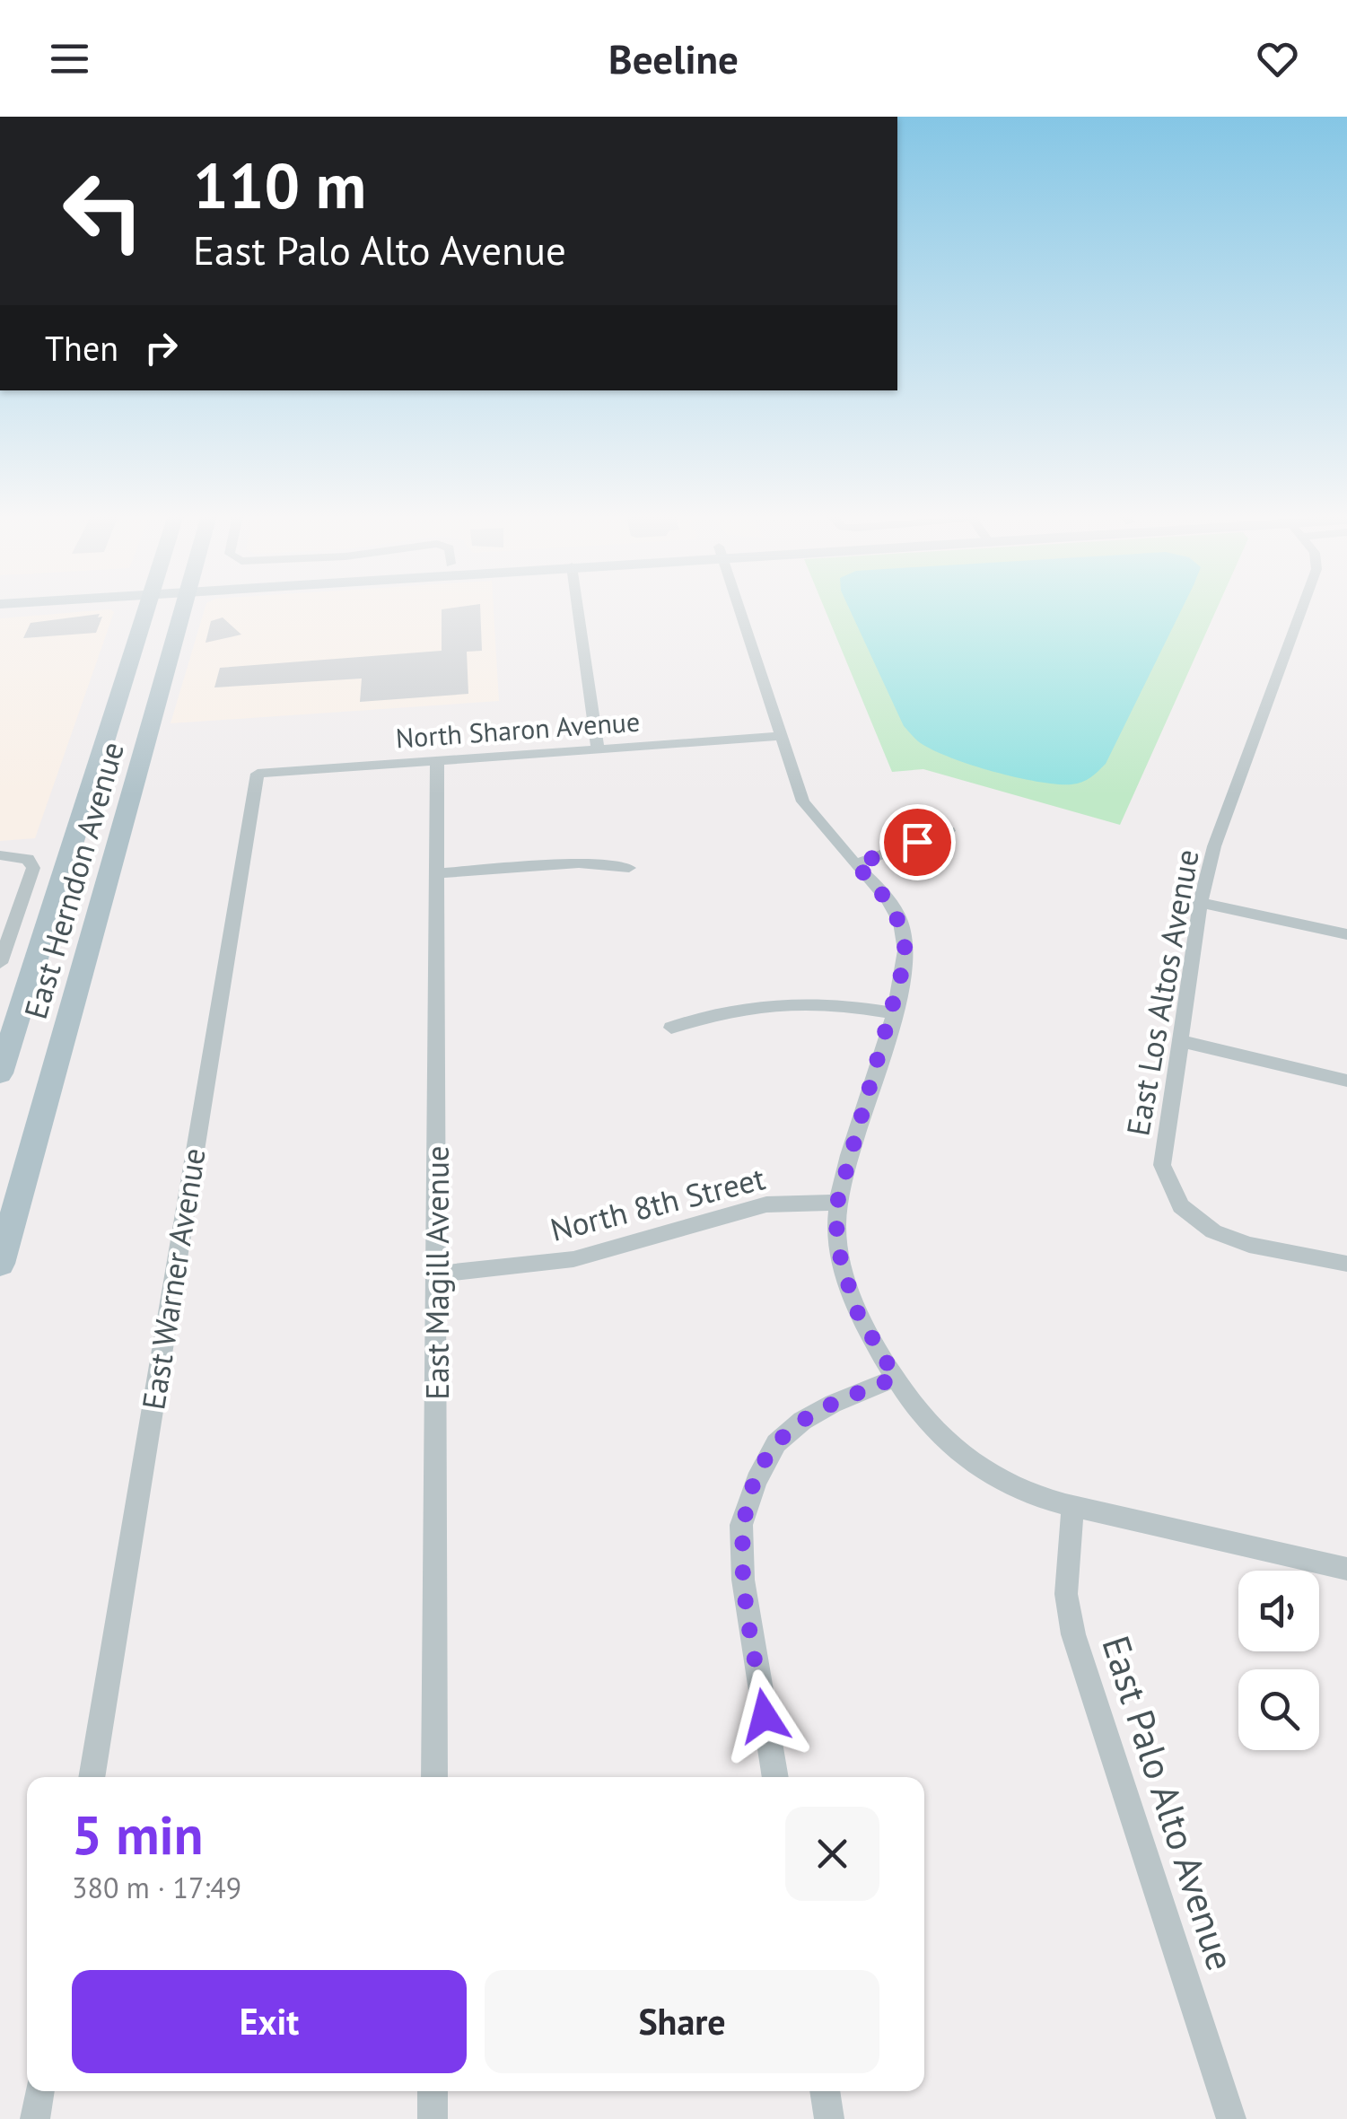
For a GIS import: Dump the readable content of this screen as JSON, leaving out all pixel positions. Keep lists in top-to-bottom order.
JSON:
{
  "streets": {
    "main road": ["East Herndon Avenue"],
    "street": [
      "North Sharon Avenue",
      "East Los Altos Avenue",
      "North 8th Street",
      "East Magill Avenue",
      "East Warner Avenue",
      "East Palo Alto Avenue"
    ]
  },
  "crossings": [
    ["North Sharon Avenue", "East Magill Avenue"],
    ["North Sharon Avenue", "East Warner Avenue"],
    ["North 8th Street", "East Magill Avenue"]
  ],
  "page": {
    "header": "Beeline",
    "turn": ["110 m", "East Palo Alto Avenue"],
    "then": "Then",
    "heading": ["5 min", "380 m · 17:49"],
    "buttons": ["Exit", "Share"]
  }
}
